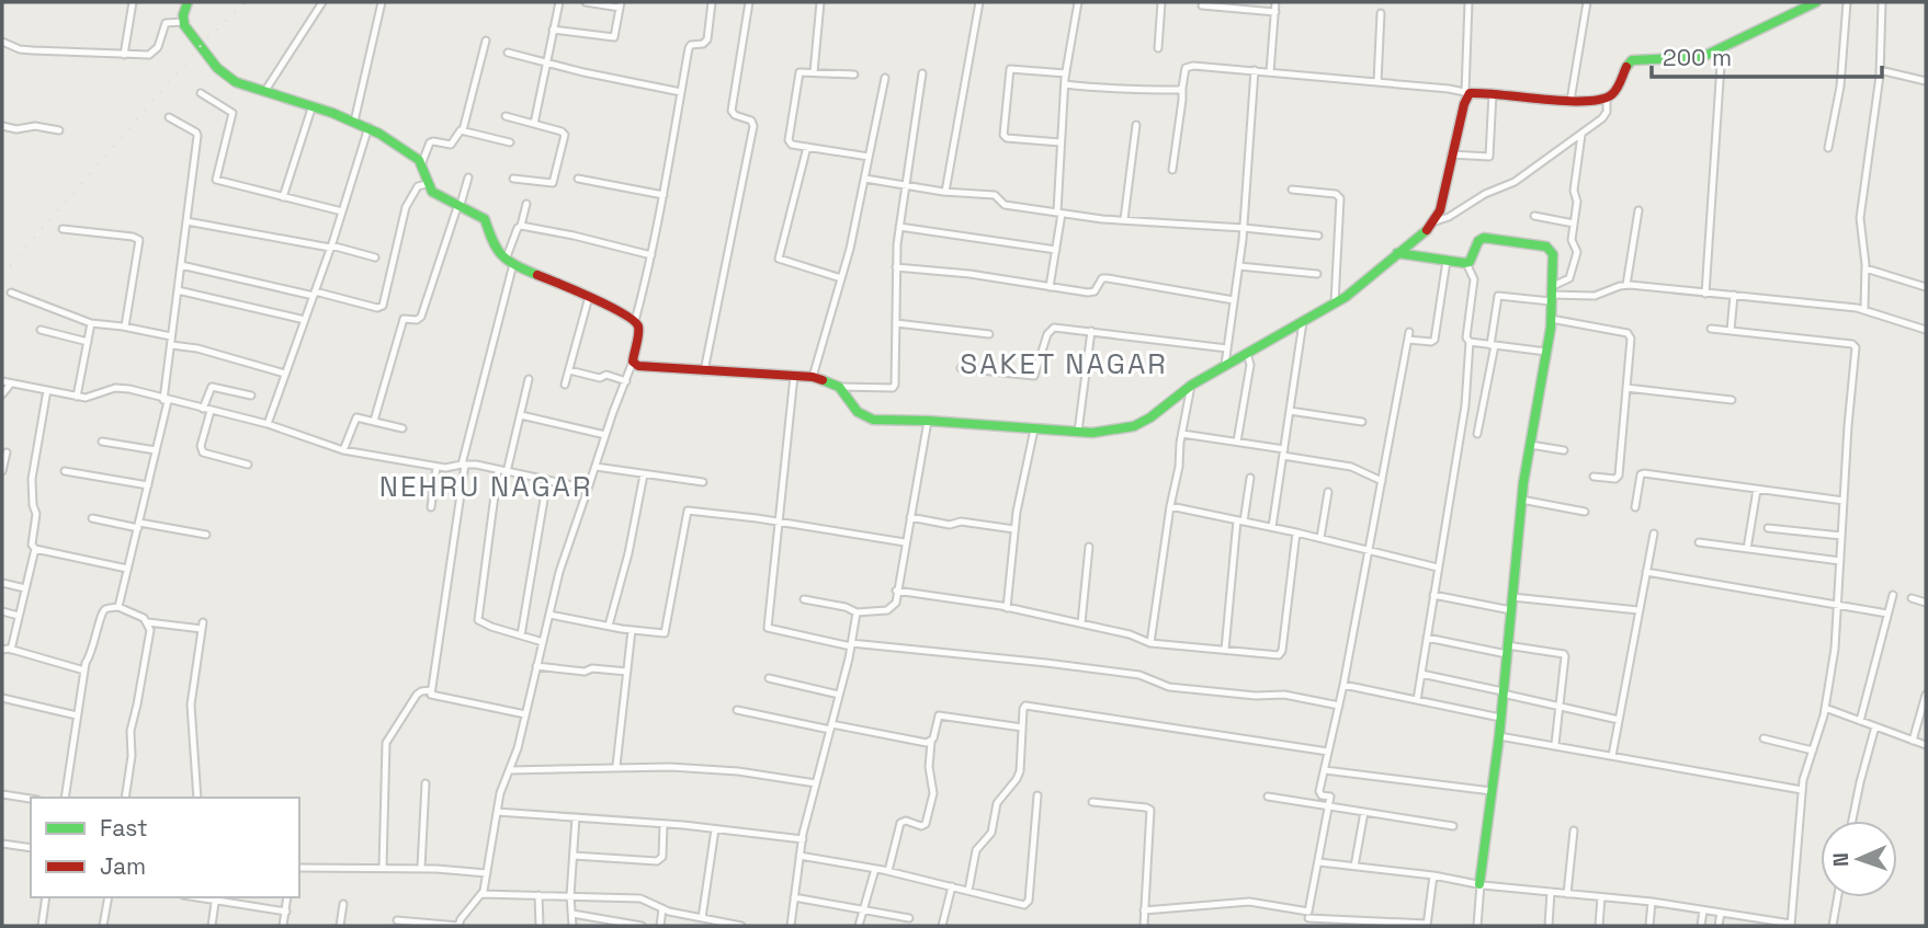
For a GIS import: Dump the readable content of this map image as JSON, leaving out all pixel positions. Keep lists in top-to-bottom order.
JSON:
{
  "districts": ["SAKET NAGAR", "NEHRU NAGAR"],
  "legend": ["Fast", "Jam"],
  "scale_bar": "200 m",
  "north": "left"
}
